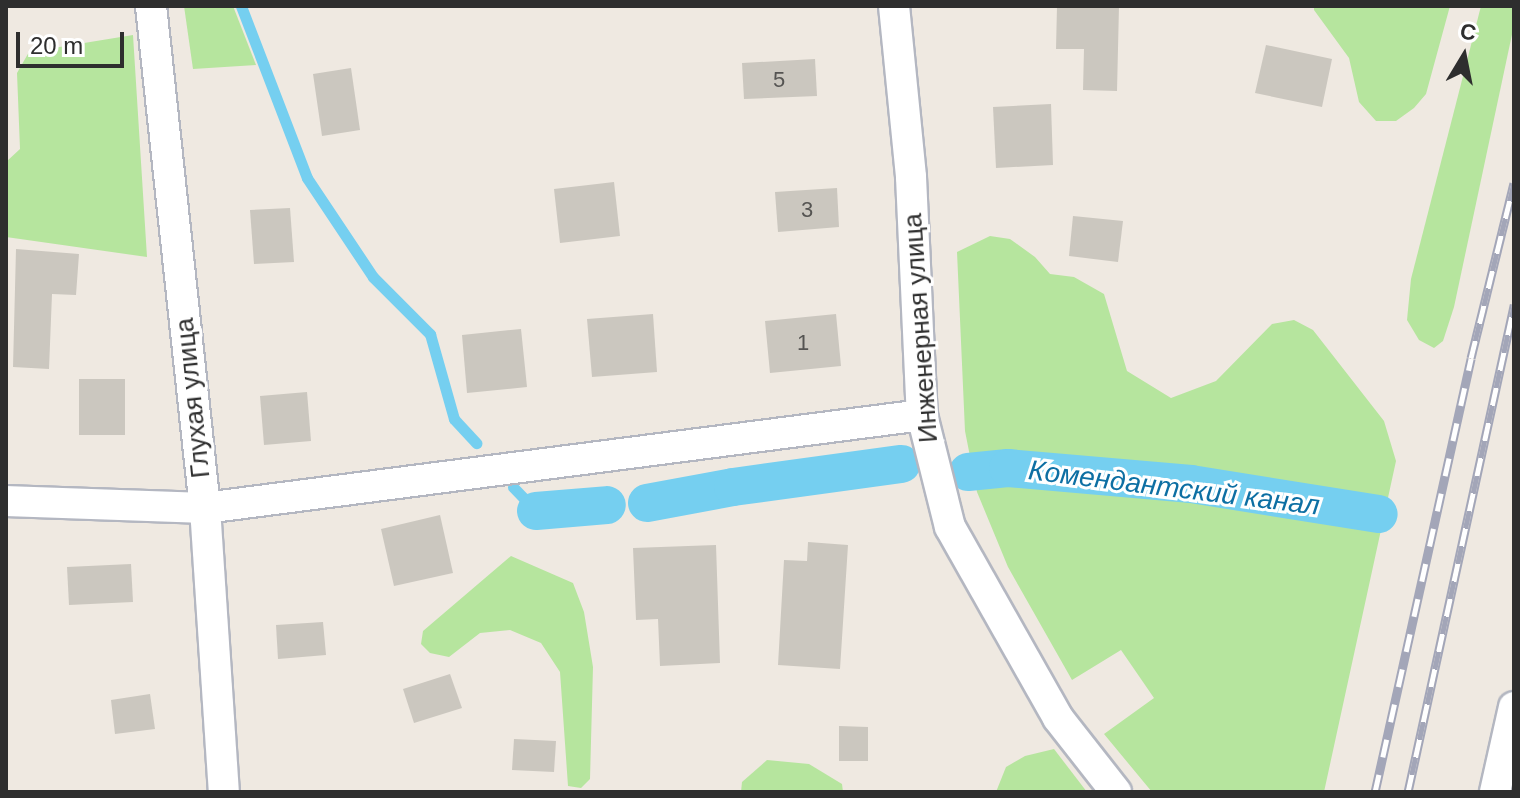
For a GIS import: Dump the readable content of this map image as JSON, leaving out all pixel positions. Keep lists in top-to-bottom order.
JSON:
{
  "streets": {
    "street": ["Инженерная улица", "Глухая улица"]
  },
  "water": ["Комендантский канал"],
  "house_numbers": ["5", "3", "1"],
  "scale_bar": "20 m",
  "north": "top"
}
